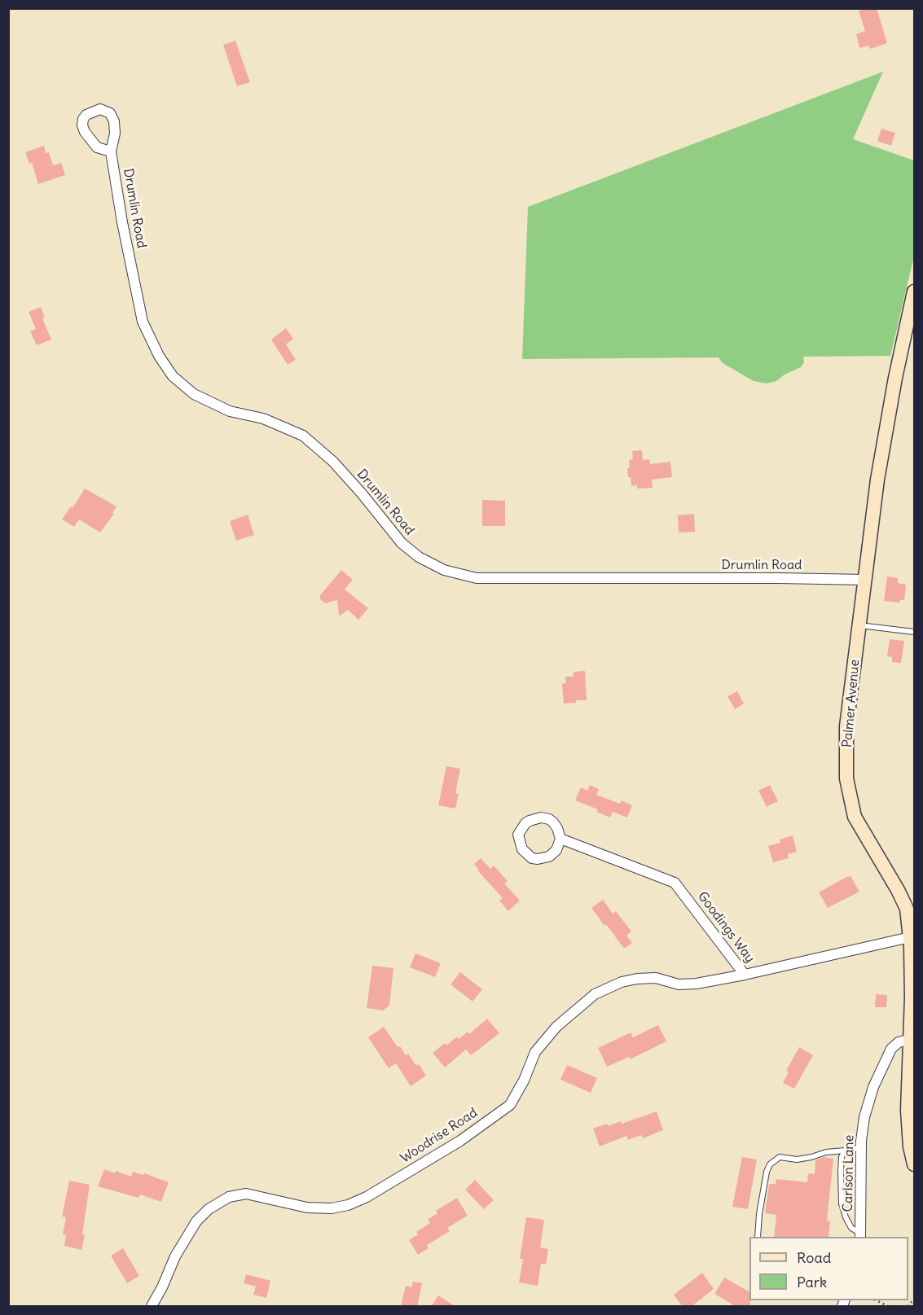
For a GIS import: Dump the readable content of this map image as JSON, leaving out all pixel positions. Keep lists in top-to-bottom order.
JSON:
{
  "streets": {
    "main road": ["Palmer Avenue"],
    "street": [
      "Drumlin Road",
      "Goodings Way",
      "Woodrise Road",
      "Carlson Lane"
    ]
  },
  "crossings": [
    ["Drumlin Road", "Palmer Avenue"],
    ["Palmer Avenue", "Goodings Way"],
    ["Palmer Avenue", "Carlson Lane"],
    ["Goodings Way", "Woodrise Road"]
  ],
  "legend": ["Road", "Park"]
}
